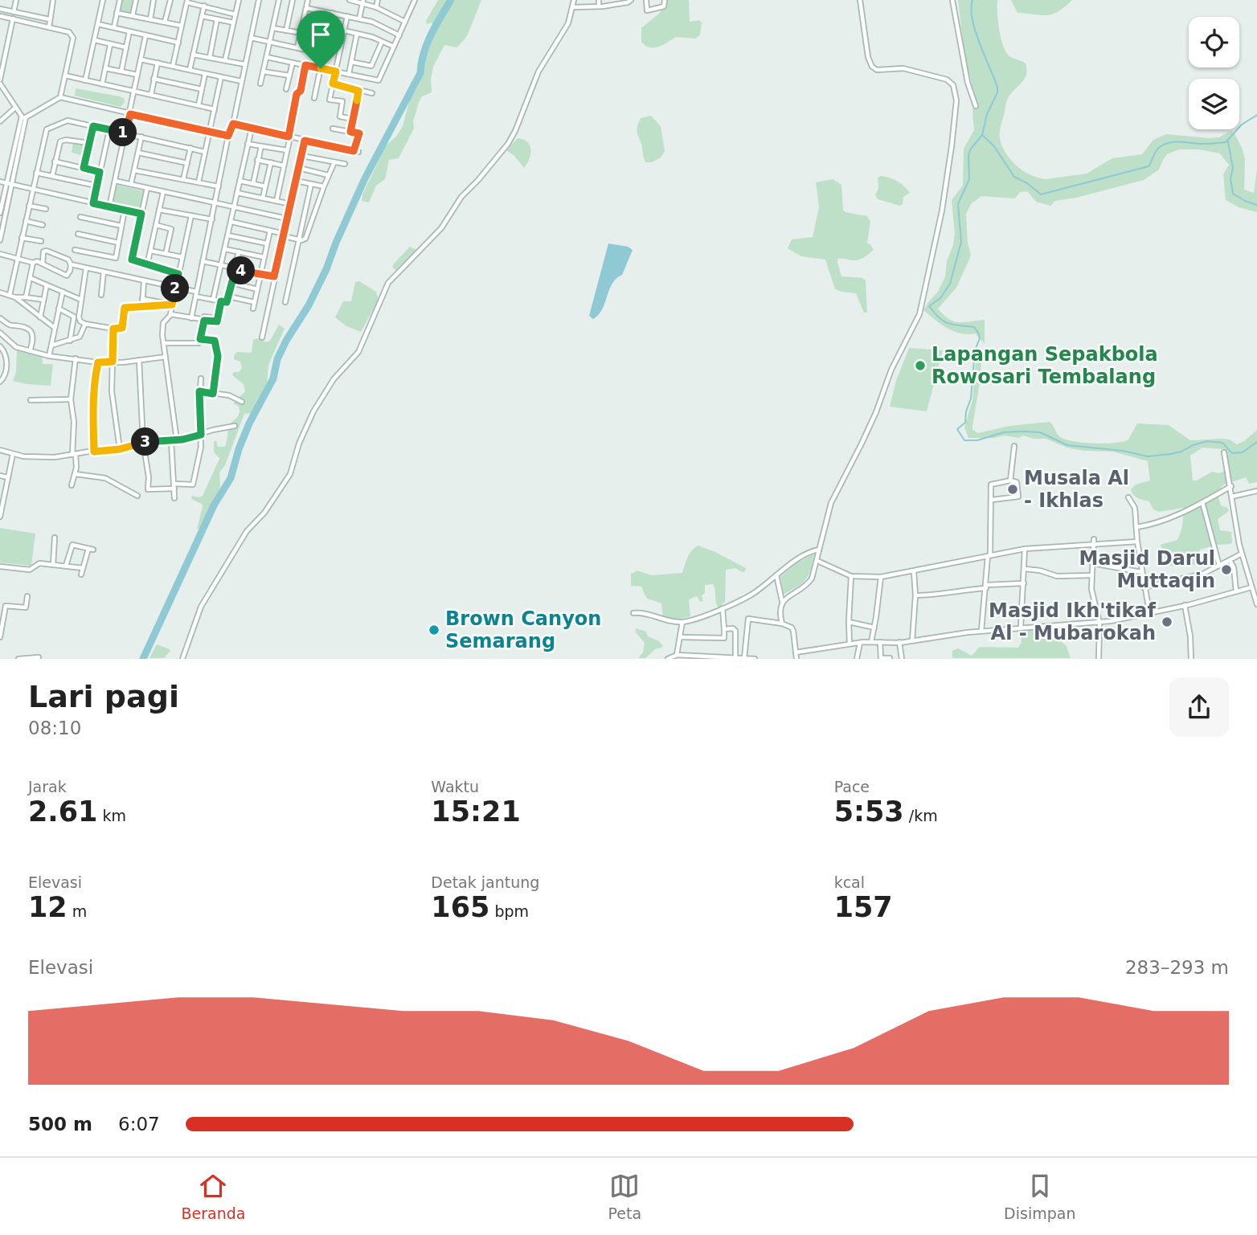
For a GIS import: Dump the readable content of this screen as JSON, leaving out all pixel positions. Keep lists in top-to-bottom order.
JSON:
{
  "places": [
    "Lapangan Sepakbola Rowosari Tembalang",
    "Musala Al - Ikhlas",
    "Masjid Darul Muttaqin",
    "Masjid Ikh'tikaf Al - Mubarokah",
    "Brown Canyon Semarang"
  ],
  "page": {
    "pins": [
      "1",
      "4",
      "2",
      "3"
    ],
    "heading": ["Lari pagi", "08:10"],
    "stats": [
      ["Jarak", "2.61 km"],
      ["Waktu", "15:21"],
      ["Pace", "5:53 /km"],
      ["Elevasi", "12 m"],
      ["Detak jantung", "165 bpm"],
      ["kcal", "157"]
    ],
    "chart": ["Elevasi", "283–293 m"],
    "list": [
      {
        "name": "500 m",
        "note": "6:07"
      }
    ],
    "tabs": ["Beranda", "Peta", "Disimpan"]
  }
}
